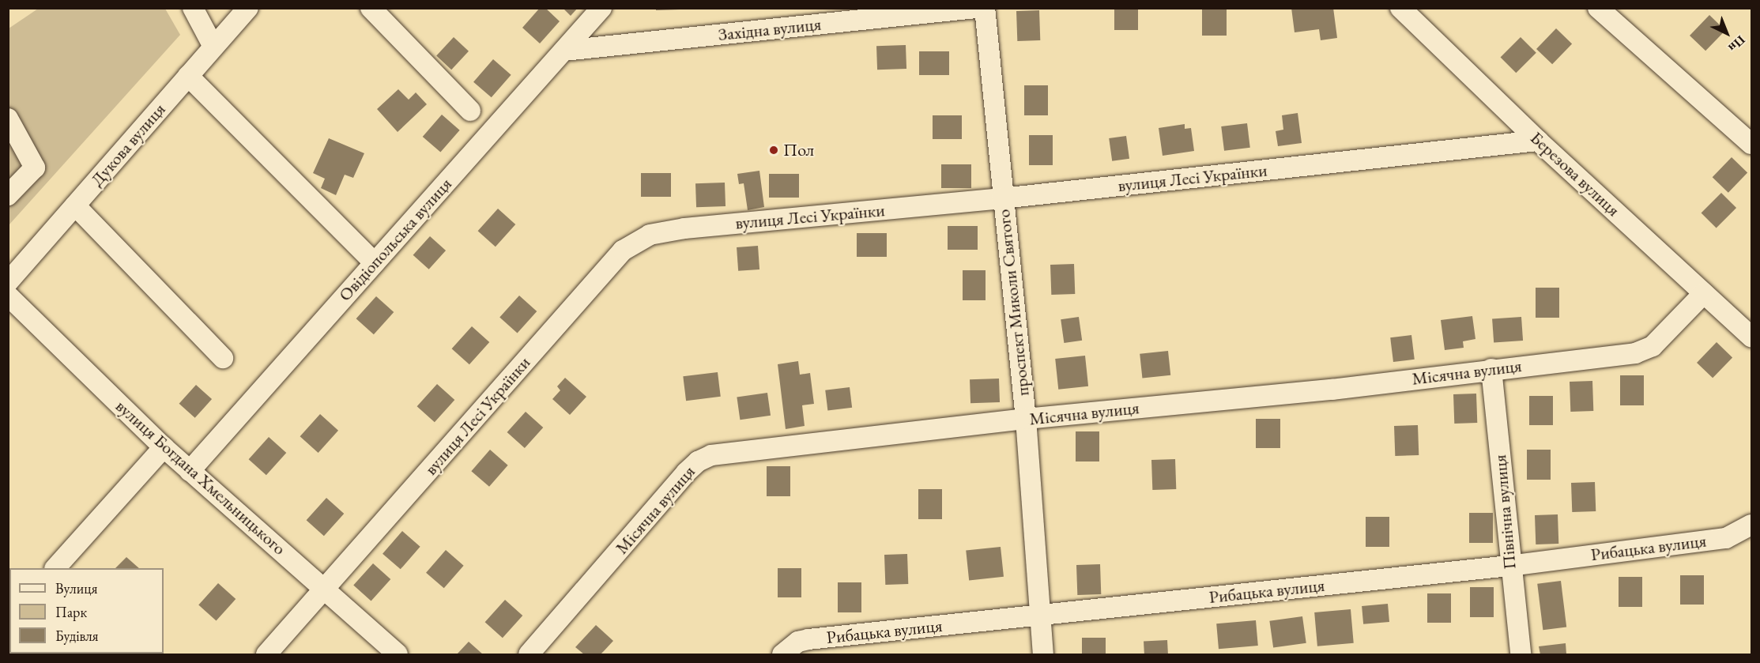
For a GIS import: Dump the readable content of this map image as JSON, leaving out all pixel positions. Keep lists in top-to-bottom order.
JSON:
{
  "streets": {
    "street": [
      "Західна вулиця",
      "Дукова вулиця",
      "Березова вулиця",
      "вулиця Лесі Українки",
      "Овідіопольська вулиця",
      "проспект Миколи Святого",
      "Місячна вулиця",
      "вулиця Богдана Хмельницького",
      "Північна вулиця",
      "Рибацька вулиця"
    ]
  },
  "crossings": [
    ["Західна вулиця", "Овідіопольська вулиця"],
    ["Березова вулиця", "вулиця Лесі Українки"],
    ["Березова вулиця", "Місячна вулиця"],
    ["вулиця Лесі Українки", "проспект Миколи Святого"],
    ["вулиця Лесі Українки", "вулиця Богдана Хмельницького"],
    ["Овідіопольська вулиця", "вулиця Богдана Хмельницького"],
    ["проспект Миколи Святого", "Місячна вулиця"],
    ["проспект Миколи Святого", "Рибацька вулиця"],
    ["Місячна вулиця", "Північна вулиця"],
    ["Північна вулиця", "Рибацька вулиця"]
  ],
  "places": ["Пол"],
  "legend": ["Вулиця", "Парк", "Будівля"],
  "north": "bottom right"
}
